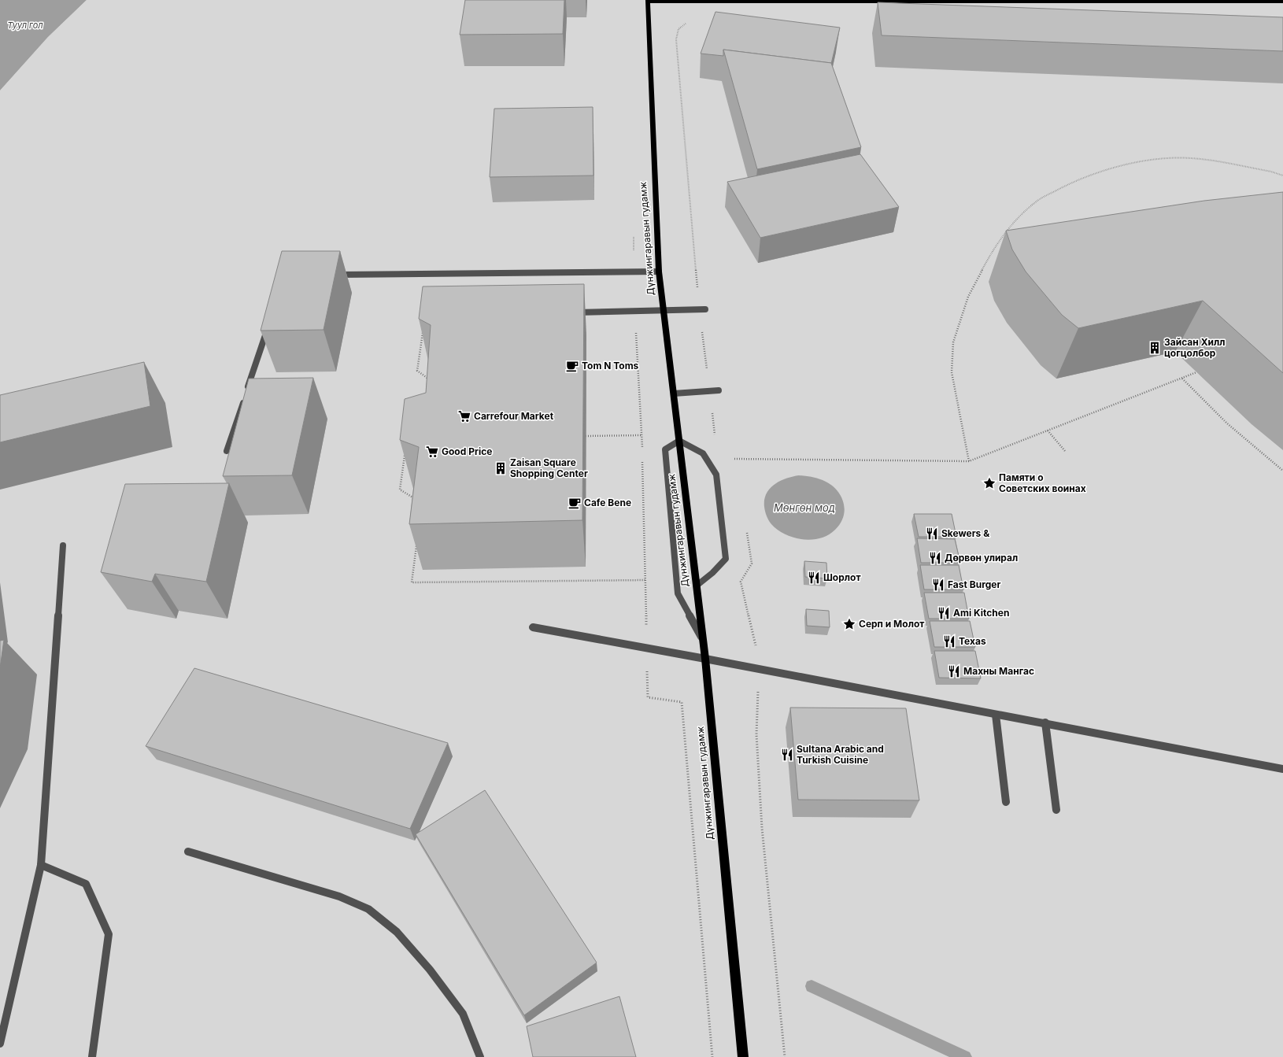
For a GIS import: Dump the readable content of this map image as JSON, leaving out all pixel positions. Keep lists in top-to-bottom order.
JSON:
{
  "streets": {
    "main road": ["Дүнжингаравын гудамж"]
  },
  "water": ["Туул гол", "Мөнгөн мод"],
  "places": {
    "building": ["Зайсан Хилл цогцолбор", "Zaisan Square Shopping Center"],
    "cafe": ["Tom N Toms", "Cafe Bene"],
    "supermarket": ["Carrefour Market", "Good Price"],
    "place": ["Памяти о Советских воинах", "Серп и Молот"],
    "restaurant": [
      "Skewers &",
      "Дөрвөн улирал",
      "Шорлот",
      "Fast Burger",
      "Ami Kitchen",
      "Texas",
      "Махны Мангас",
      "Sultana Arabic and Turkish Cuisine"
    ]
  }
}
